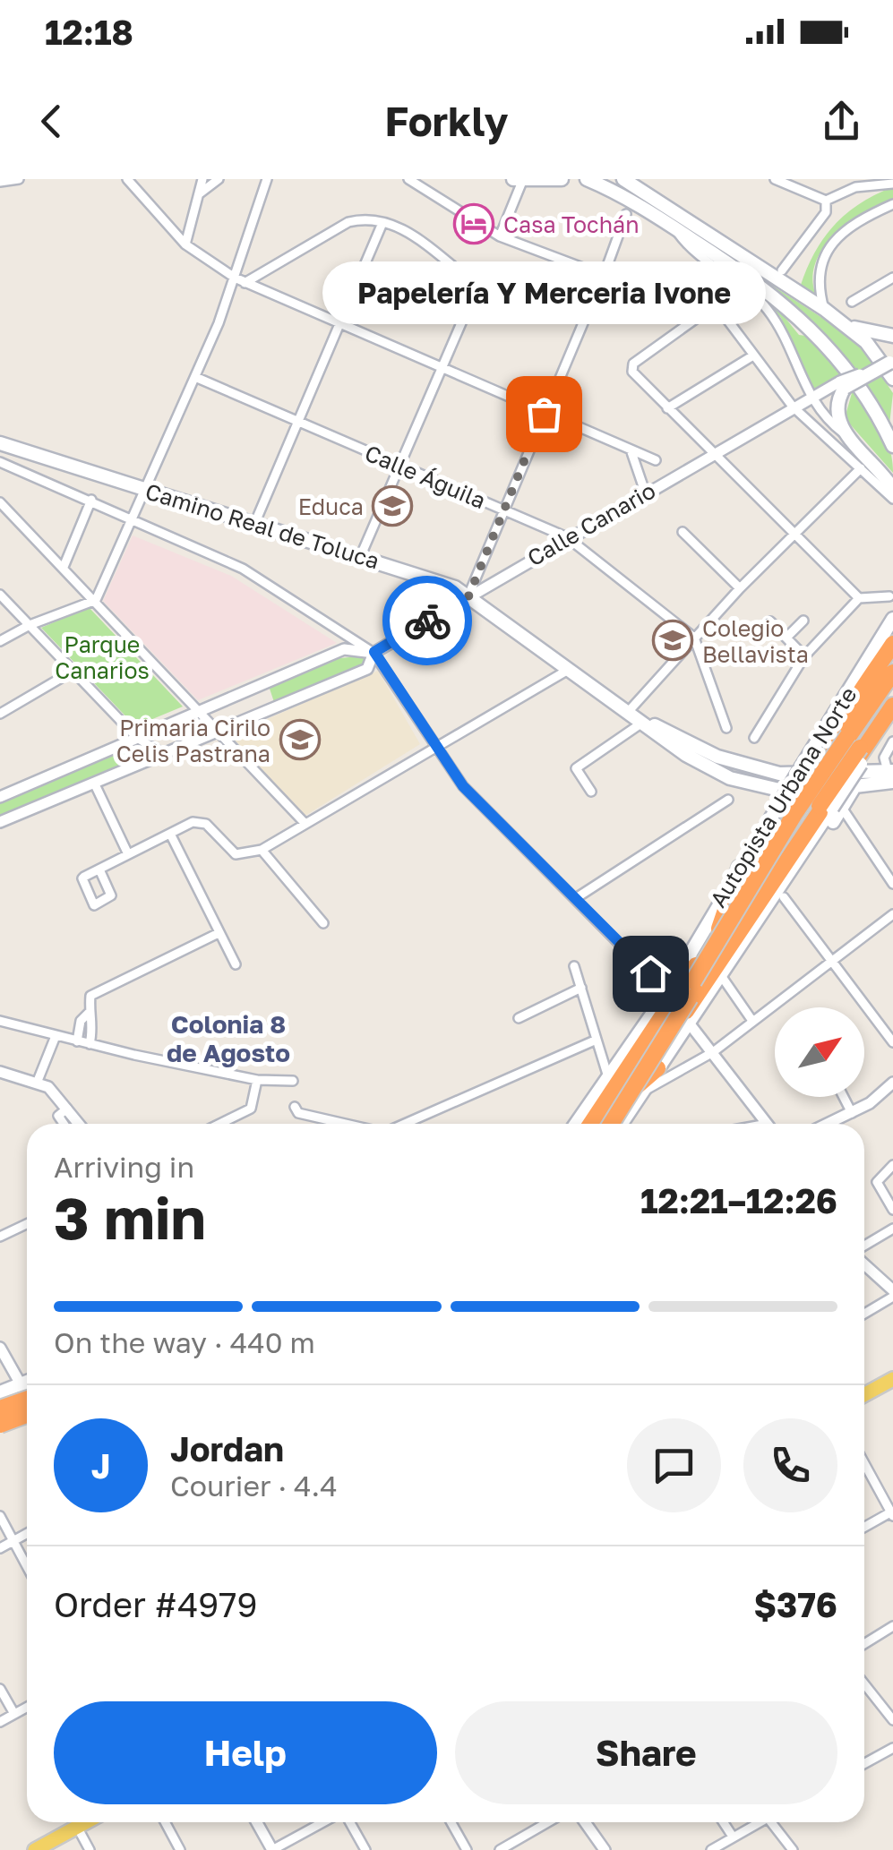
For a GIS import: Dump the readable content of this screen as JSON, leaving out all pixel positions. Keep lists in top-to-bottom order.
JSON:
{
  "streets": {
    "highway": ["Autopista Urbana Norte"],
    "main road": ["Camino Real de Toluca"],
    "street": ["Calle Águila", "Calle Canario"]
  },
  "crossings": [
    ["Calle Águila", "Calle Canario"],
    ["Calle Canario", "Camino Real de Toluca"]
  ],
  "districts": ["Colonia 8 de Agosto"],
  "parks": ["Parque Canarios"],
  "places": {
    "hotel": ["Casa Tochán"],
    "other": ["Papelería Y Merceria Ivone"],
    "school or university": ["Educa", "Colegio Bellavista", "Primaria Cirilo Celis Pastrana"]
  },
  "north": "top right",
  "page": {
    "status": "12:18",
    "header": "Forkly",
    "bubble": "Papelería Y Merceria Ivone",
    "heading": ["3 min", "Arriving in", "12:21–12:26"],
    "panel": [
      "Jordan",
      "Courier · 4.4",
      "Order #4979",
      "$376"
    ],
    "bar": "On the way · 440 m",
    "round": "J",
    "buttons": ["Help", "Share"]
  }
}
